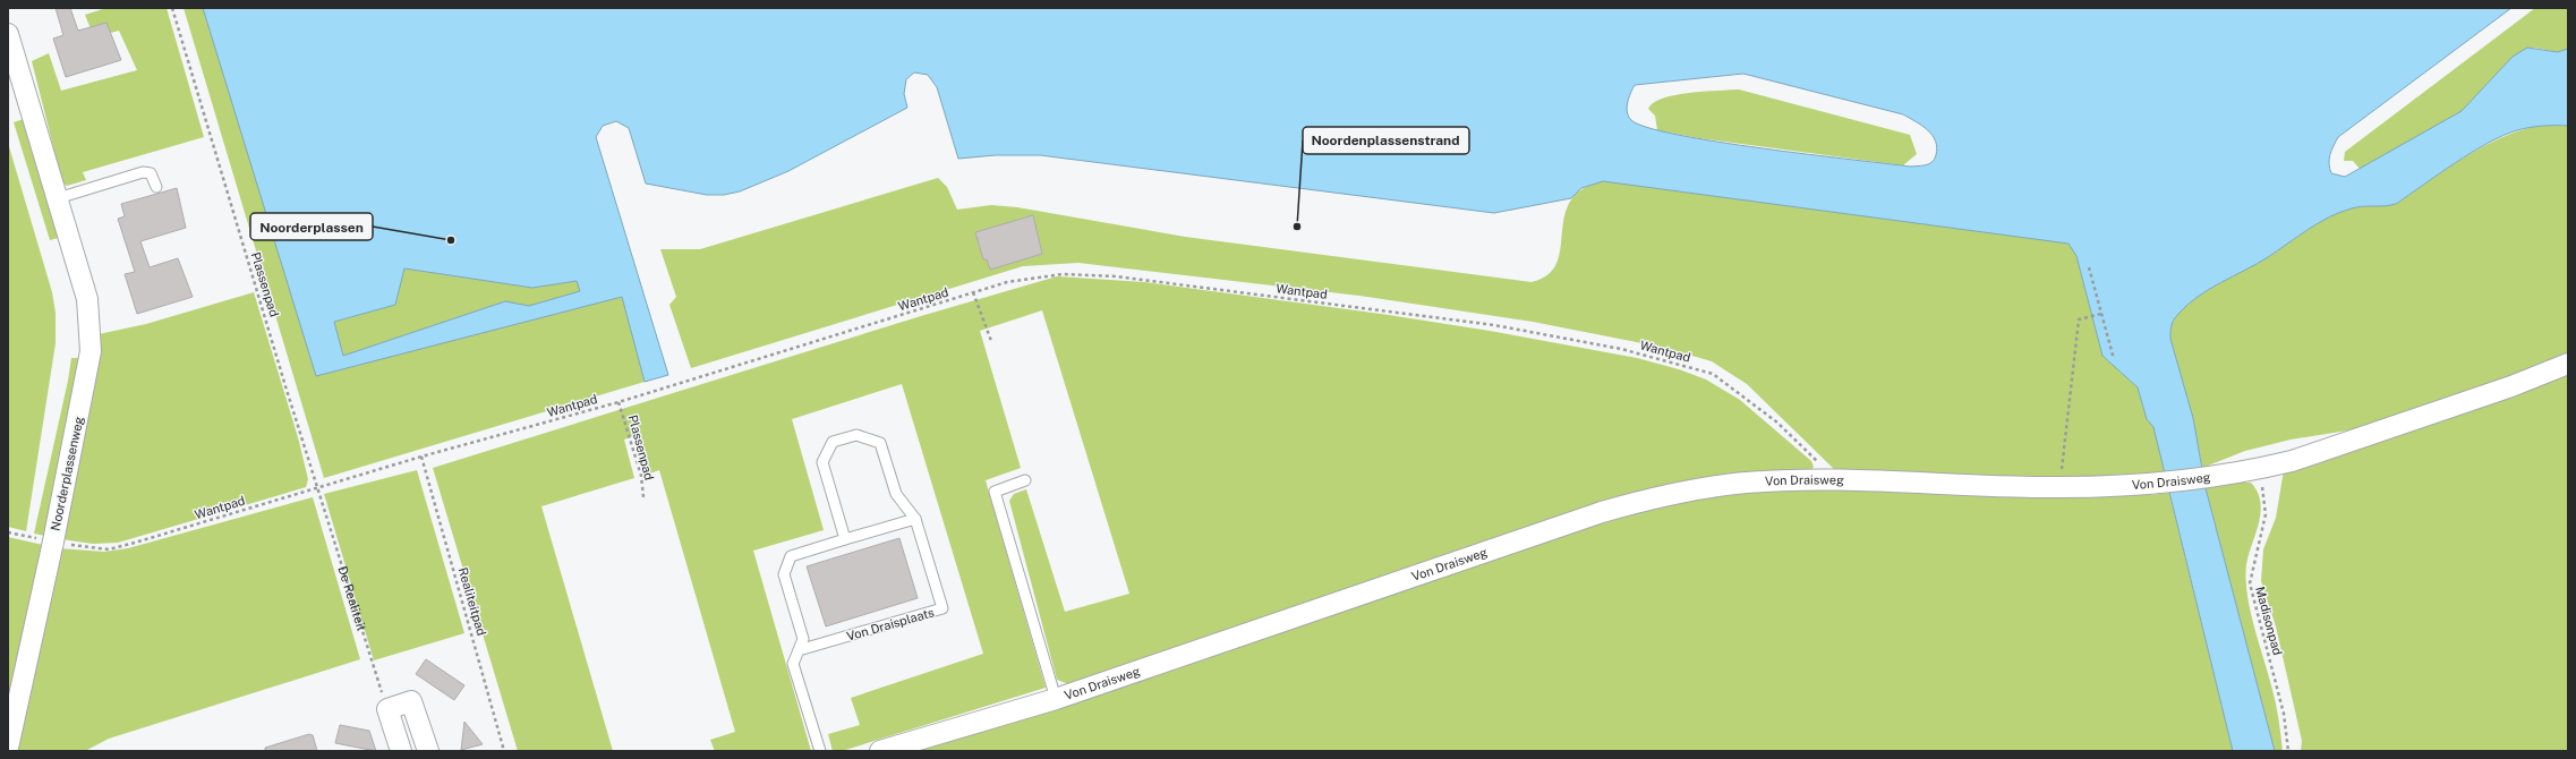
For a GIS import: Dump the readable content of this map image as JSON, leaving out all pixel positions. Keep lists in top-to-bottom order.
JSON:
{
  "streets": {
    "street": ["Noorderplassenweg", "Von Draisweg"],
    "lane": ["Von Draisplaats"],
    "path": [
      "Plassenpad",
      "Wantpad",
      "De Realiteit",
      "Realiteitpad",
      "Madisonpad"
    ]
  },
  "crossings": [
    ["Plassenpad", "Wantpad"],
    ["Plassenpad", "De Realiteit"],
    ["Wantpad", "Noorderplassenweg"],
    ["Wantpad", "Von Draisweg"],
    ["Wantpad", "De Realiteit"],
    ["Wantpad", "Realiteitpad"],
    ["Von Draisweg", "Madisonpad"]
  ],
  "places": ["Noordenplassenstrand", "Noorderplassen"]
}
